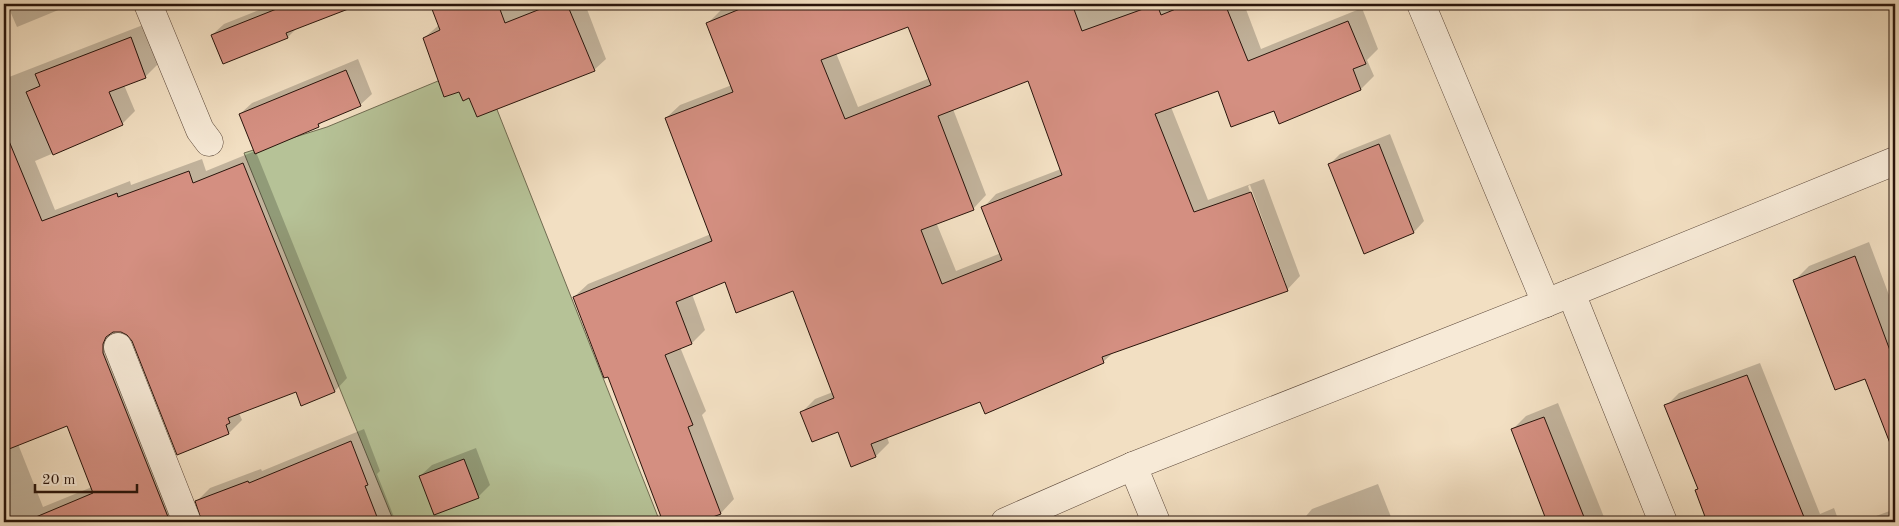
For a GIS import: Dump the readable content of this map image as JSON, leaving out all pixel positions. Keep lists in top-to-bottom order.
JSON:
{
  "scale_bar": "20 m"
}
